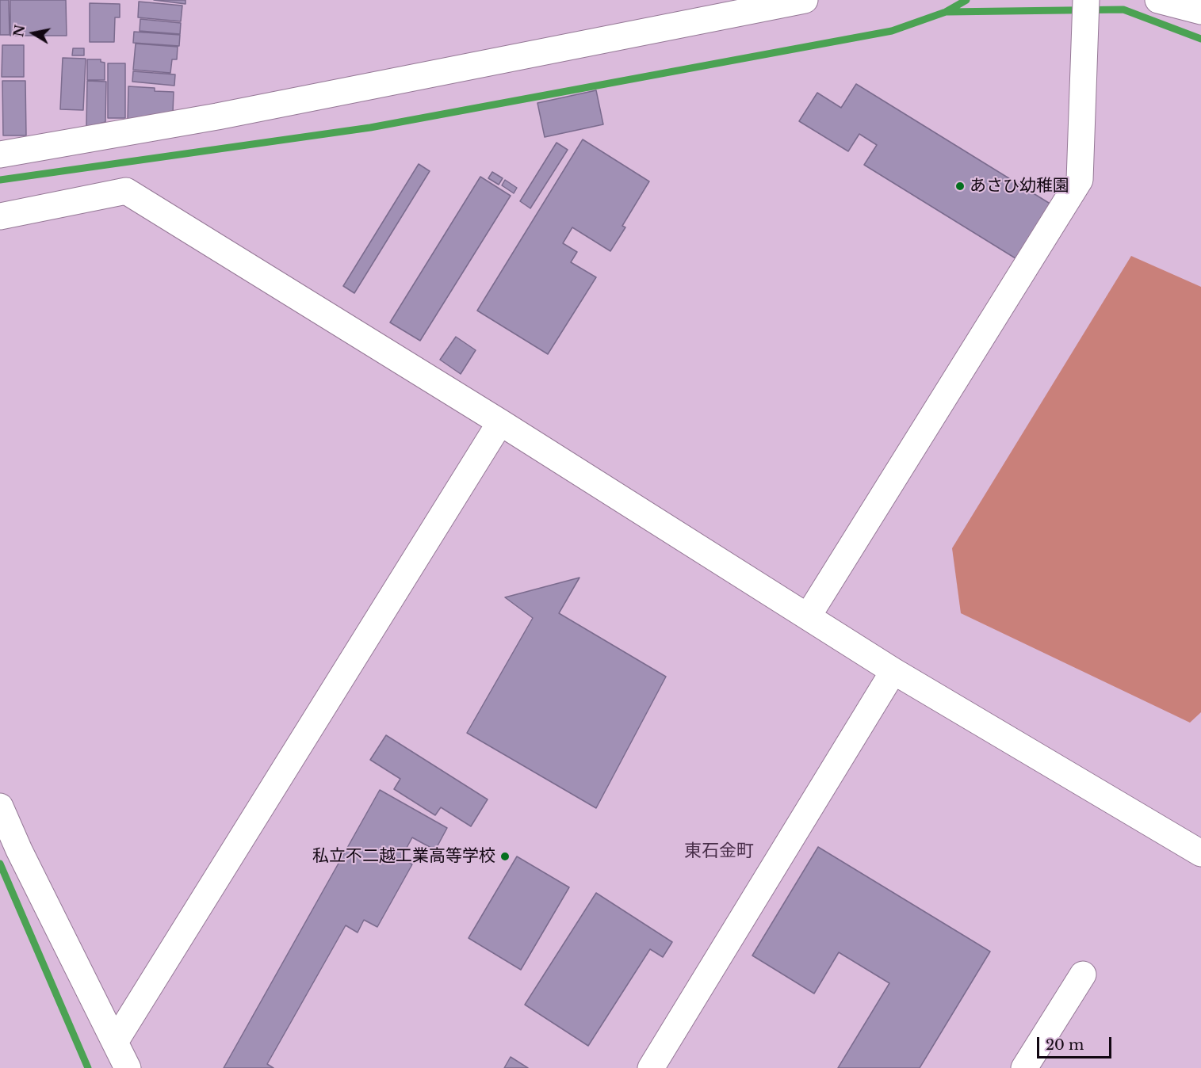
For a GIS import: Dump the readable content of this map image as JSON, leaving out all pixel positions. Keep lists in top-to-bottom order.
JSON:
{
  "districts": ["東石金町"],
  "places": ["あさひ幼稚園", "私立不二越工業高等学校"],
  "scale_bar": "20 m",
  "north": "left"
}
